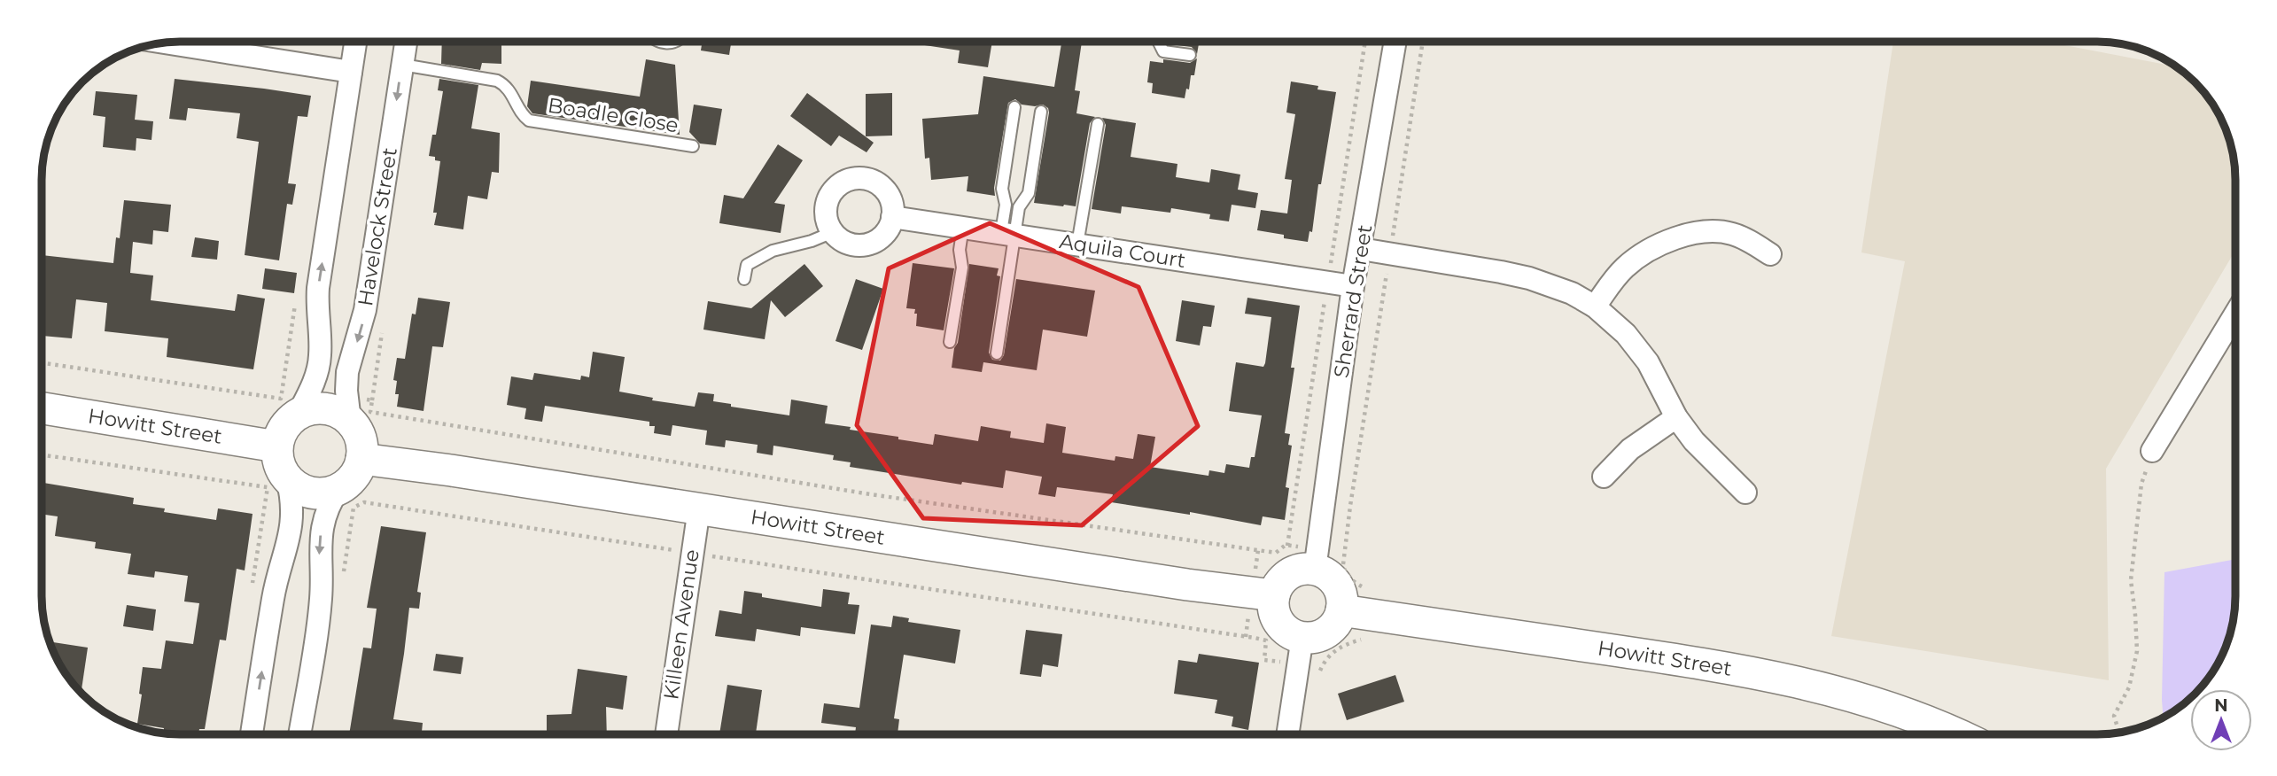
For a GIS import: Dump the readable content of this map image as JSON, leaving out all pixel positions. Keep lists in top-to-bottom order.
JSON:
{
  "streets": {
    "street": [
      "Havelock Street",
      "Aquila Court",
      "Sherrard Street",
      "Howitt Street",
      "Killeen Avenue"
    ],
    "lane": ["Boadle Close"]
  },
  "crossings": [
    ["Boadle Close", "Havelock Street"],
    ["Aquila Court", "Sherrard Street"],
    ["Howitt Street", "Killeen Avenue"]
  ],
  "north": "top"
}
